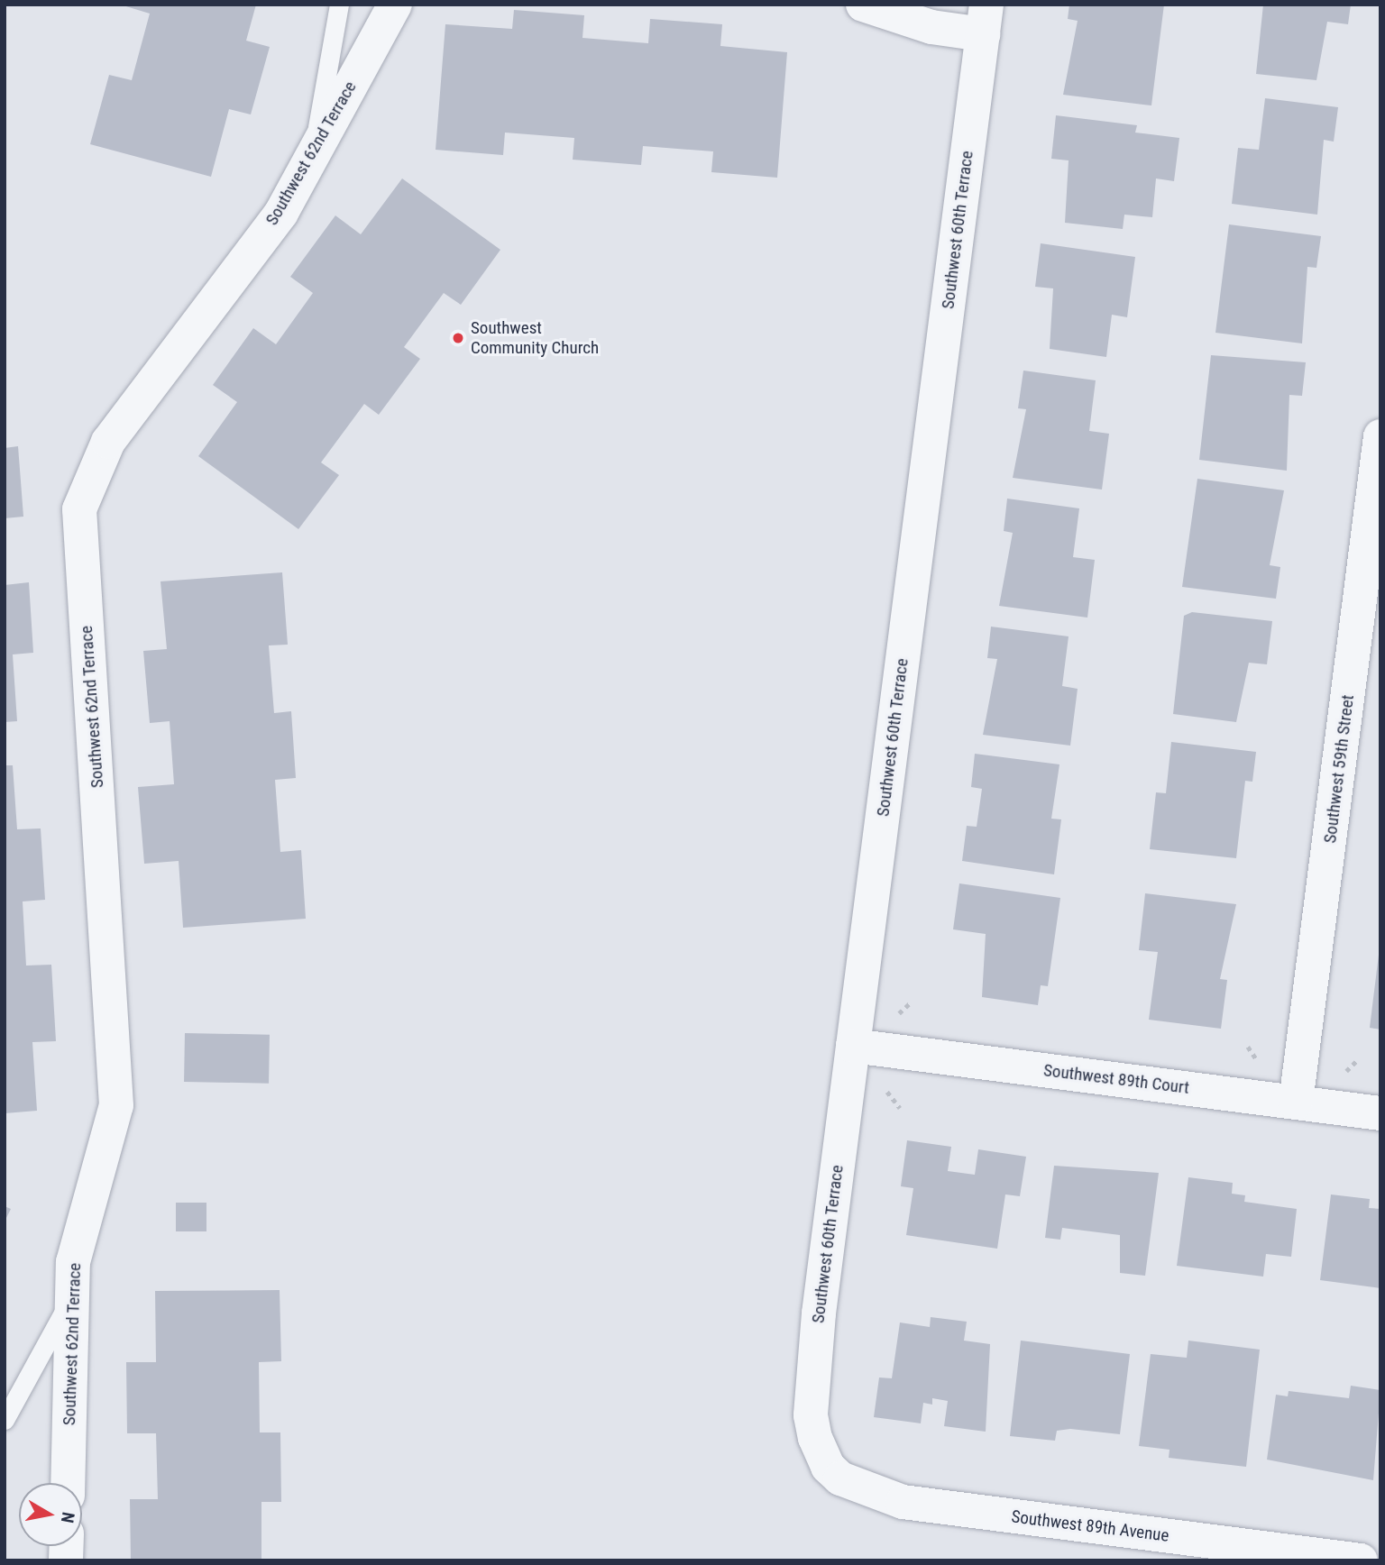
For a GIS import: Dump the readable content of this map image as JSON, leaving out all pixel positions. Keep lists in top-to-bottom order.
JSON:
{
  "streets": {
    "street": [
      "Southwest 62nd Terrace",
      "Southwest 60th Terrace",
      "Southwest 59th Street",
      "Southwest 89th Court",
      "Southwest 89th Avenue"
    ]
  },
  "crossings": [
    ["Southwest 60th Terrace", "Southwest 89th Court"],
    ["Southwest 60th Terrace", "Southwest 89th Avenue"],
    ["Southwest 59th Street", "Southwest 89th Court"]
  ],
  "places": ["Southwest Community Church"],
  "north": "right"
}
